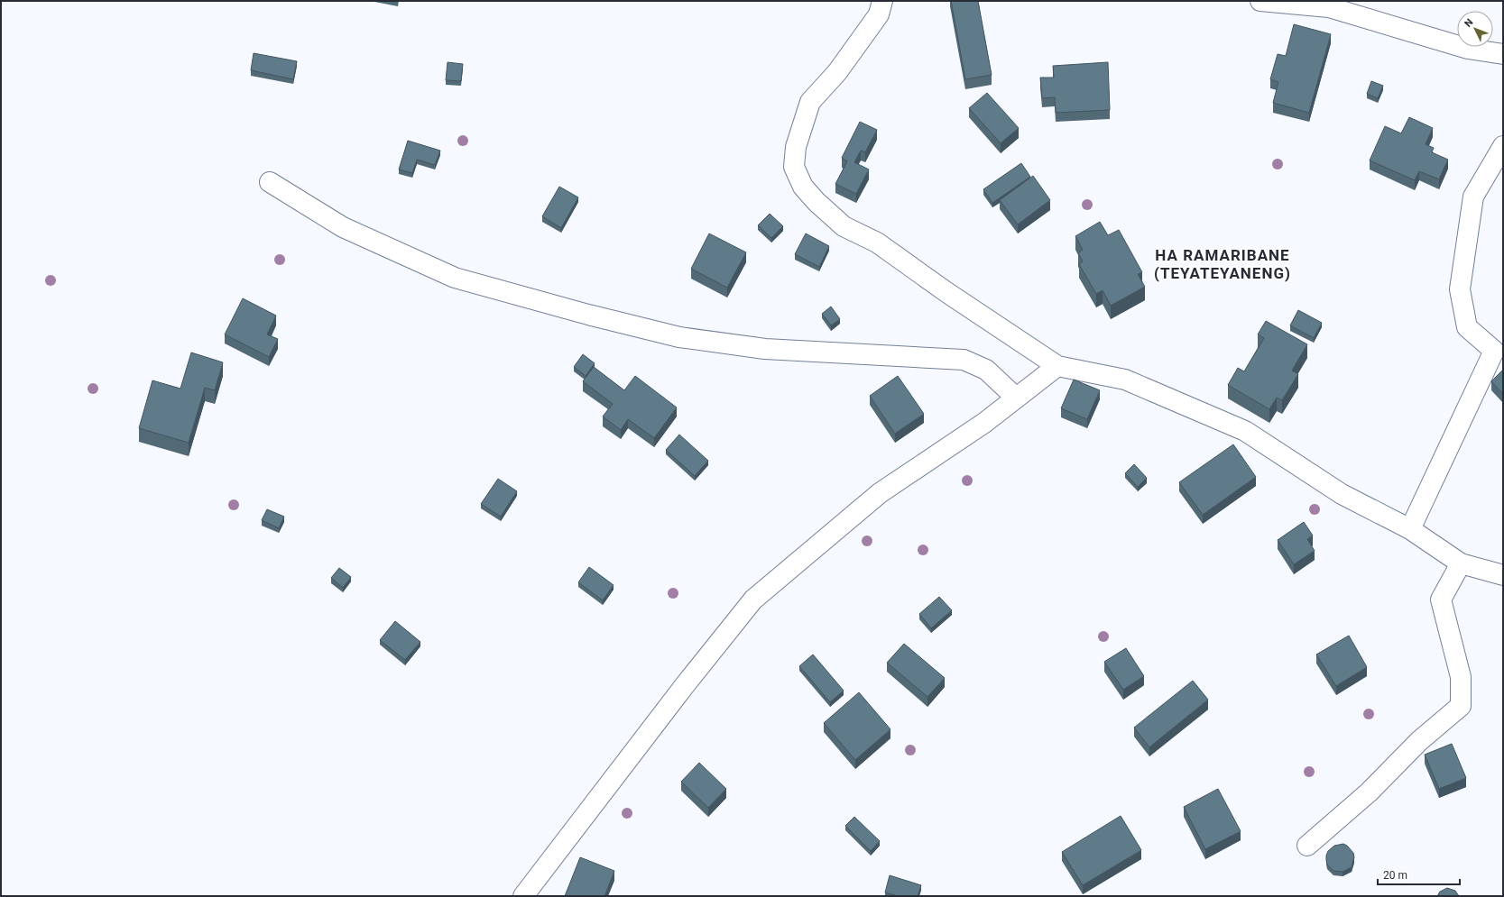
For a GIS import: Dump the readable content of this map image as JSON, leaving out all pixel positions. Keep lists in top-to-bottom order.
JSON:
{
  "districts": ["HA RAMARIBANE (TEYATEYANENG)"],
  "scale_bar": "20 m",
  "north": "top left"
}
